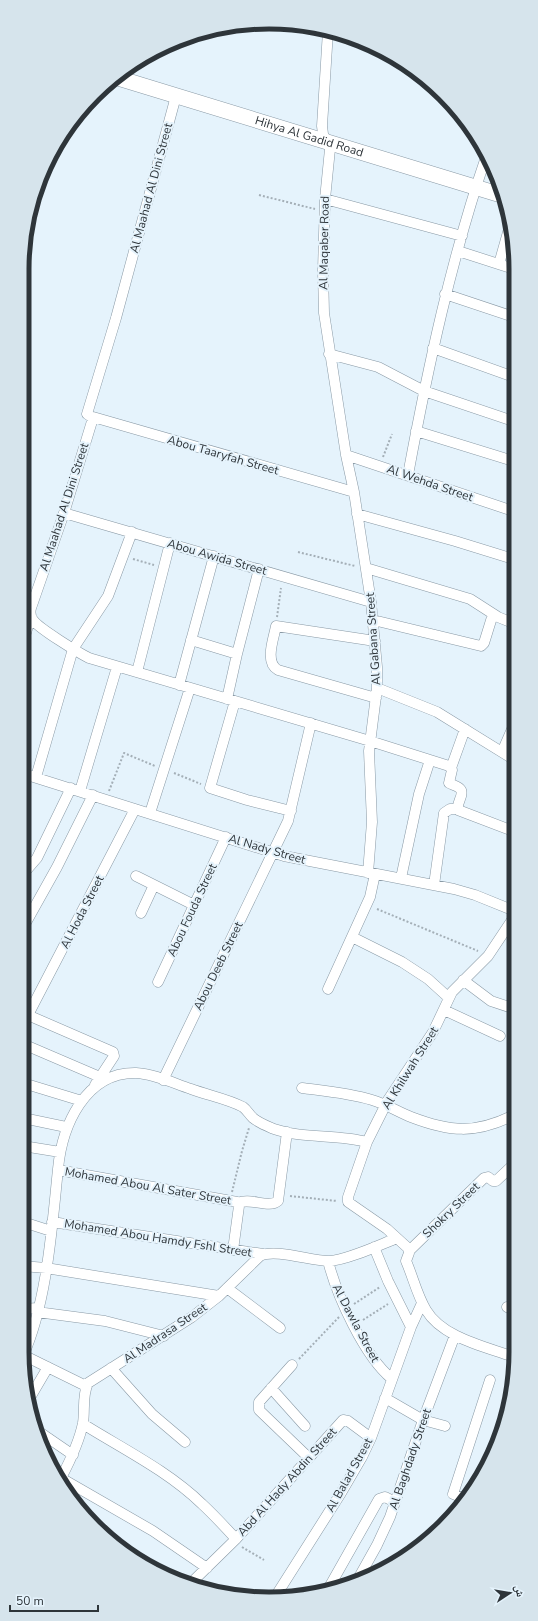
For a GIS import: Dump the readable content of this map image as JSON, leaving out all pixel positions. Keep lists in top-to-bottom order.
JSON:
{
  "streets": {
    "main road": ["Hihya Al Gadid Road"],
    "street": [
      "Al Maahad Al Dini Street",
      "Al Maqaber Road",
      "Abou Taaryfah Street",
      "Al Wehda Street",
      "Abou Awida Street",
      "Al Gabana Street",
      "Al Nady Street",
      "Abou Fouda Street",
      "Al Hoda Street",
      "Abou Deeb Street",
      "Al Khilwah Street",
      "Mohamed Abou Al Sater Street",
      "Shokry Street",
      "Mohamed Abou Hamdy Fshl Street",
      "Al Dawla Street",
      "Al Madrasa Street",
      "Al Baghdady Street",
      "Al Balad Street",
      "Abd Al Hady Abdin Street"
    ]
  },
  "crossings": [
    ["Hihya Al Gadid Road", "Al Maahad Al Dini Street"],
    ["Hihya Al Gadid Road", "Al Maqaber Road"],
    ["Al Maahad Al Dini Street", "Abou Taaryfah Street"],
    ["Al Maahad Al Dini Street", "Abou Awida Street"],
    ["Al Maqaber Road", "Al Wehda Street"],
    ["Al Maqaber Road", "Al Gabana Street"],
    ["Abou Taaryfah Street", "Al Gabana Street"],
    ["Al Wehda Street", "Al Gabana Street"],
    ["Abou Awida Street", "Al Gabana Street"],
    ["Al Gabana Street", "Al Nady Street"],
    ["Al Nady Street", "Abou Fouda Street"],
    ["Al Nady Street", "Al Hoda Street"],
    ["Al Nady Street", "Abou Deeb Street"],
    ["Mohamed Abou Al Sater Street", "Mohamed Abou Hamdy Fshl Street"],
    ["Mohamed Abou Hamdy Fshl Street", "Al Madrasa Street"],
    ["Al Dawla Street", "Al Balad Street"],
    ["Al Balad Street", "Abd Al Hady Abdin Street"]
  ],
  "scale_bar": "50 m",
  "north": "right"
}
